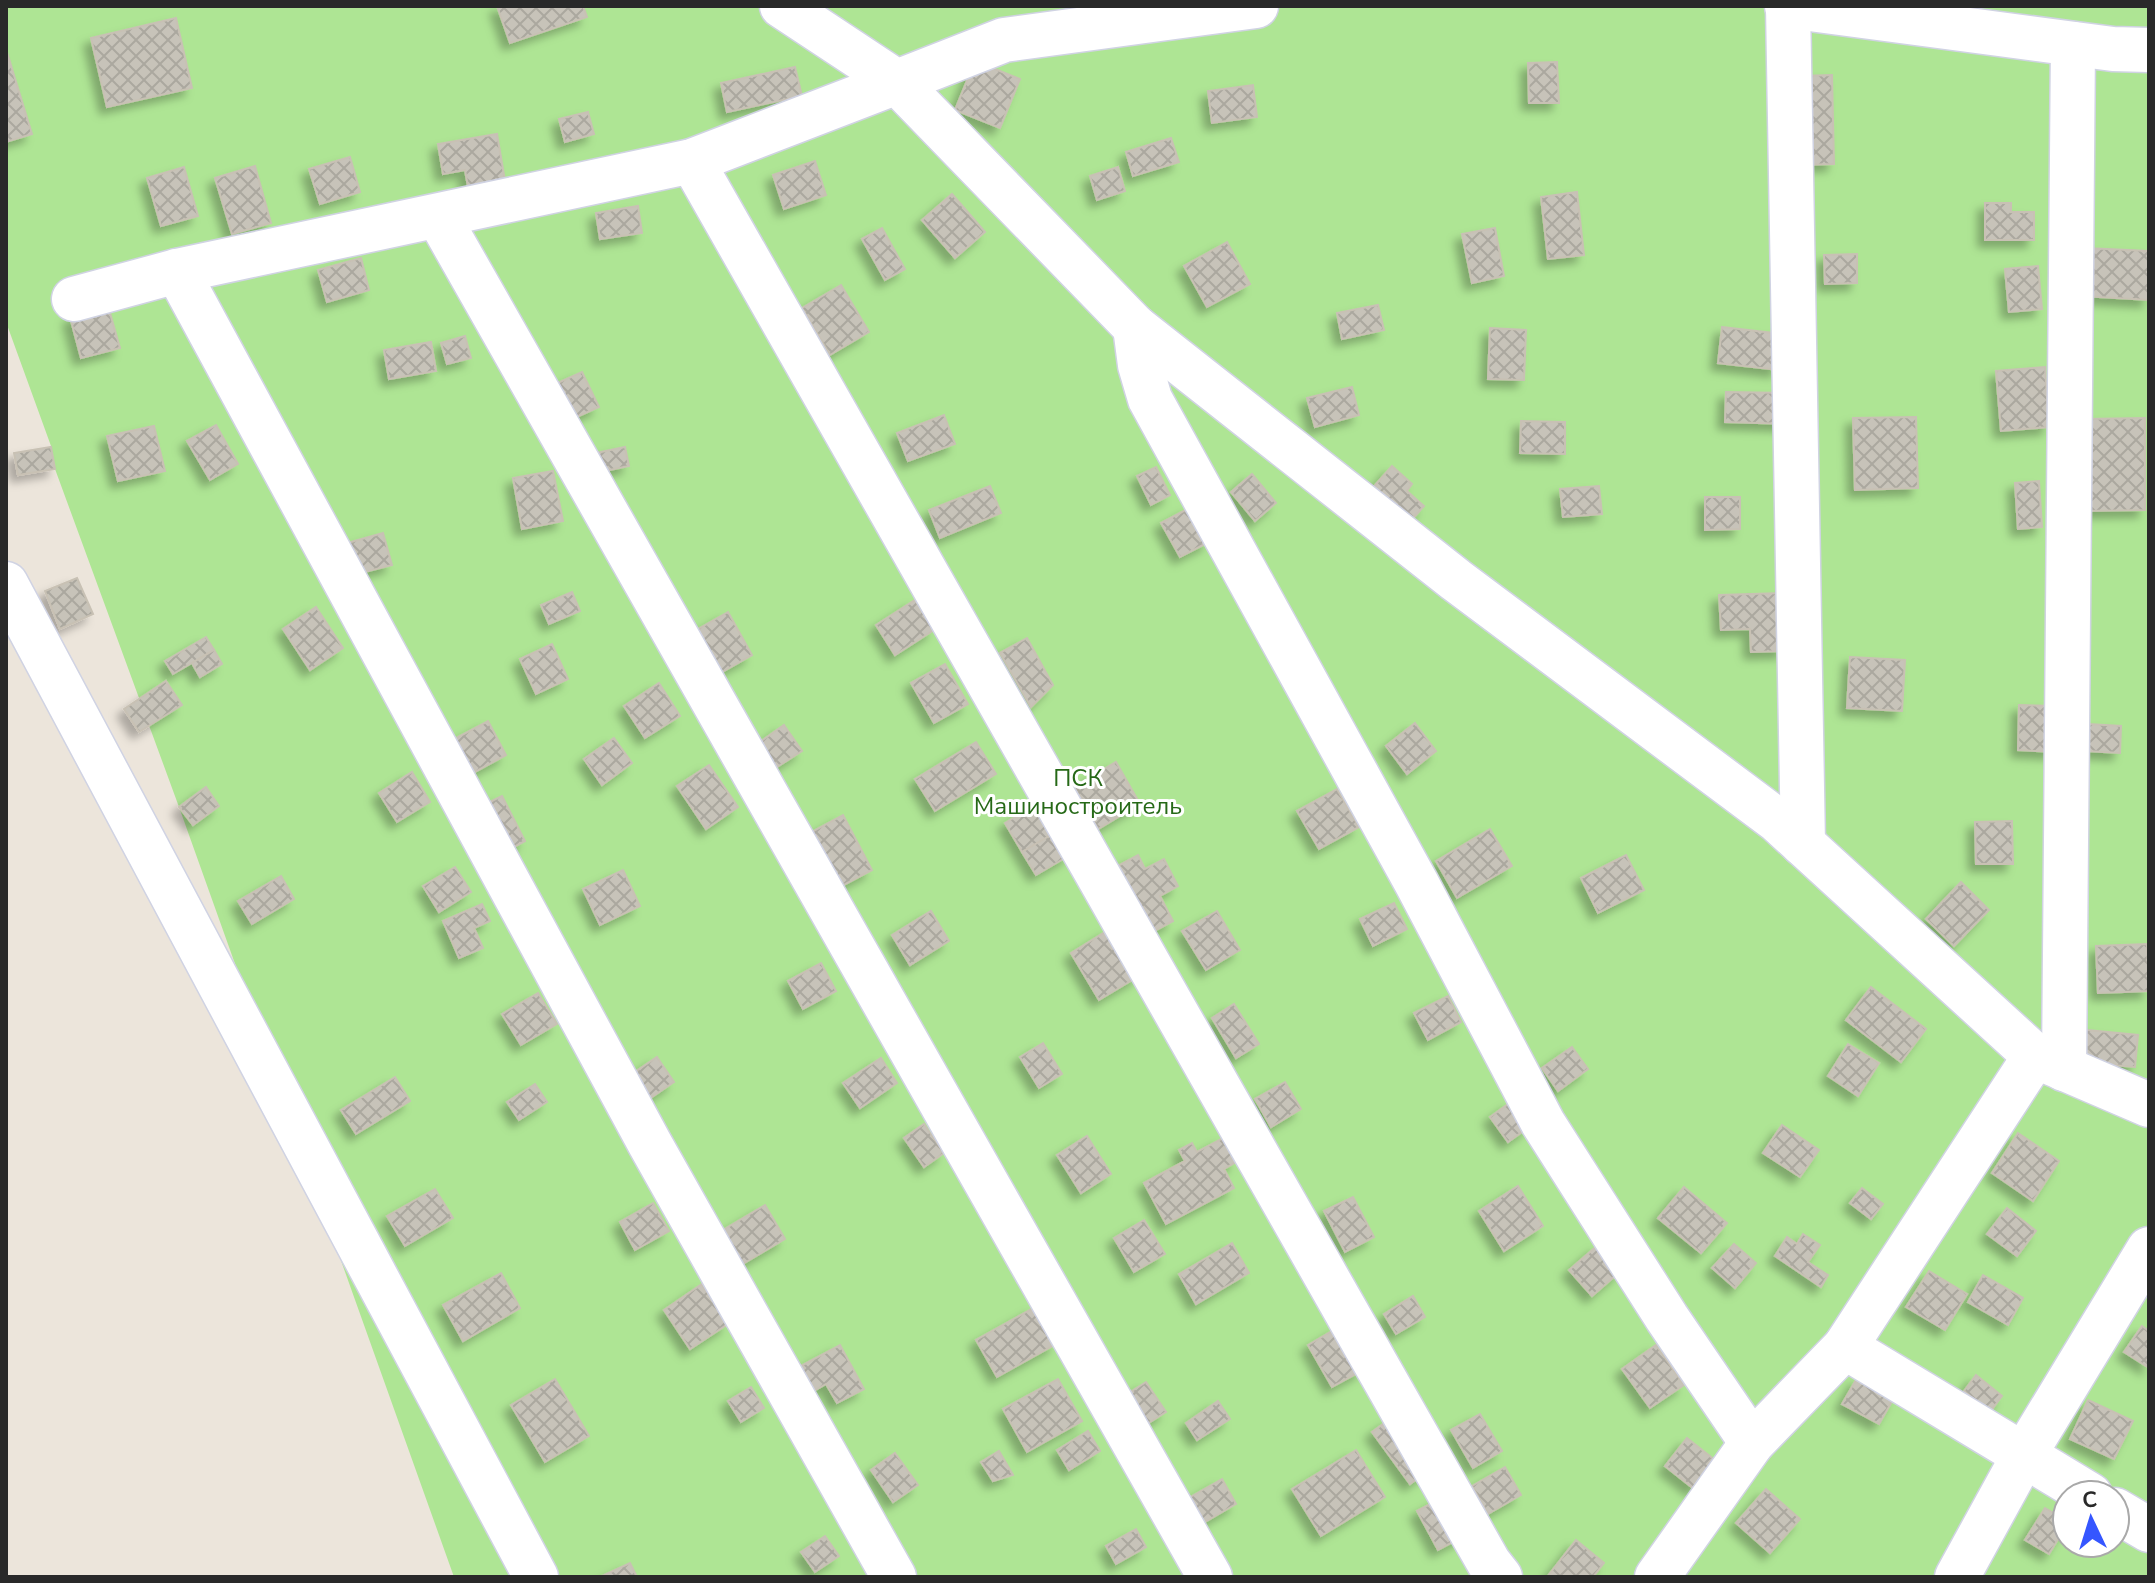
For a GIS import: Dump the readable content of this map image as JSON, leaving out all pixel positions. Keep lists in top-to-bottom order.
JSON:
{
  "parks": ["ПСК Машиностроитель"],
  "north": "top"
}
